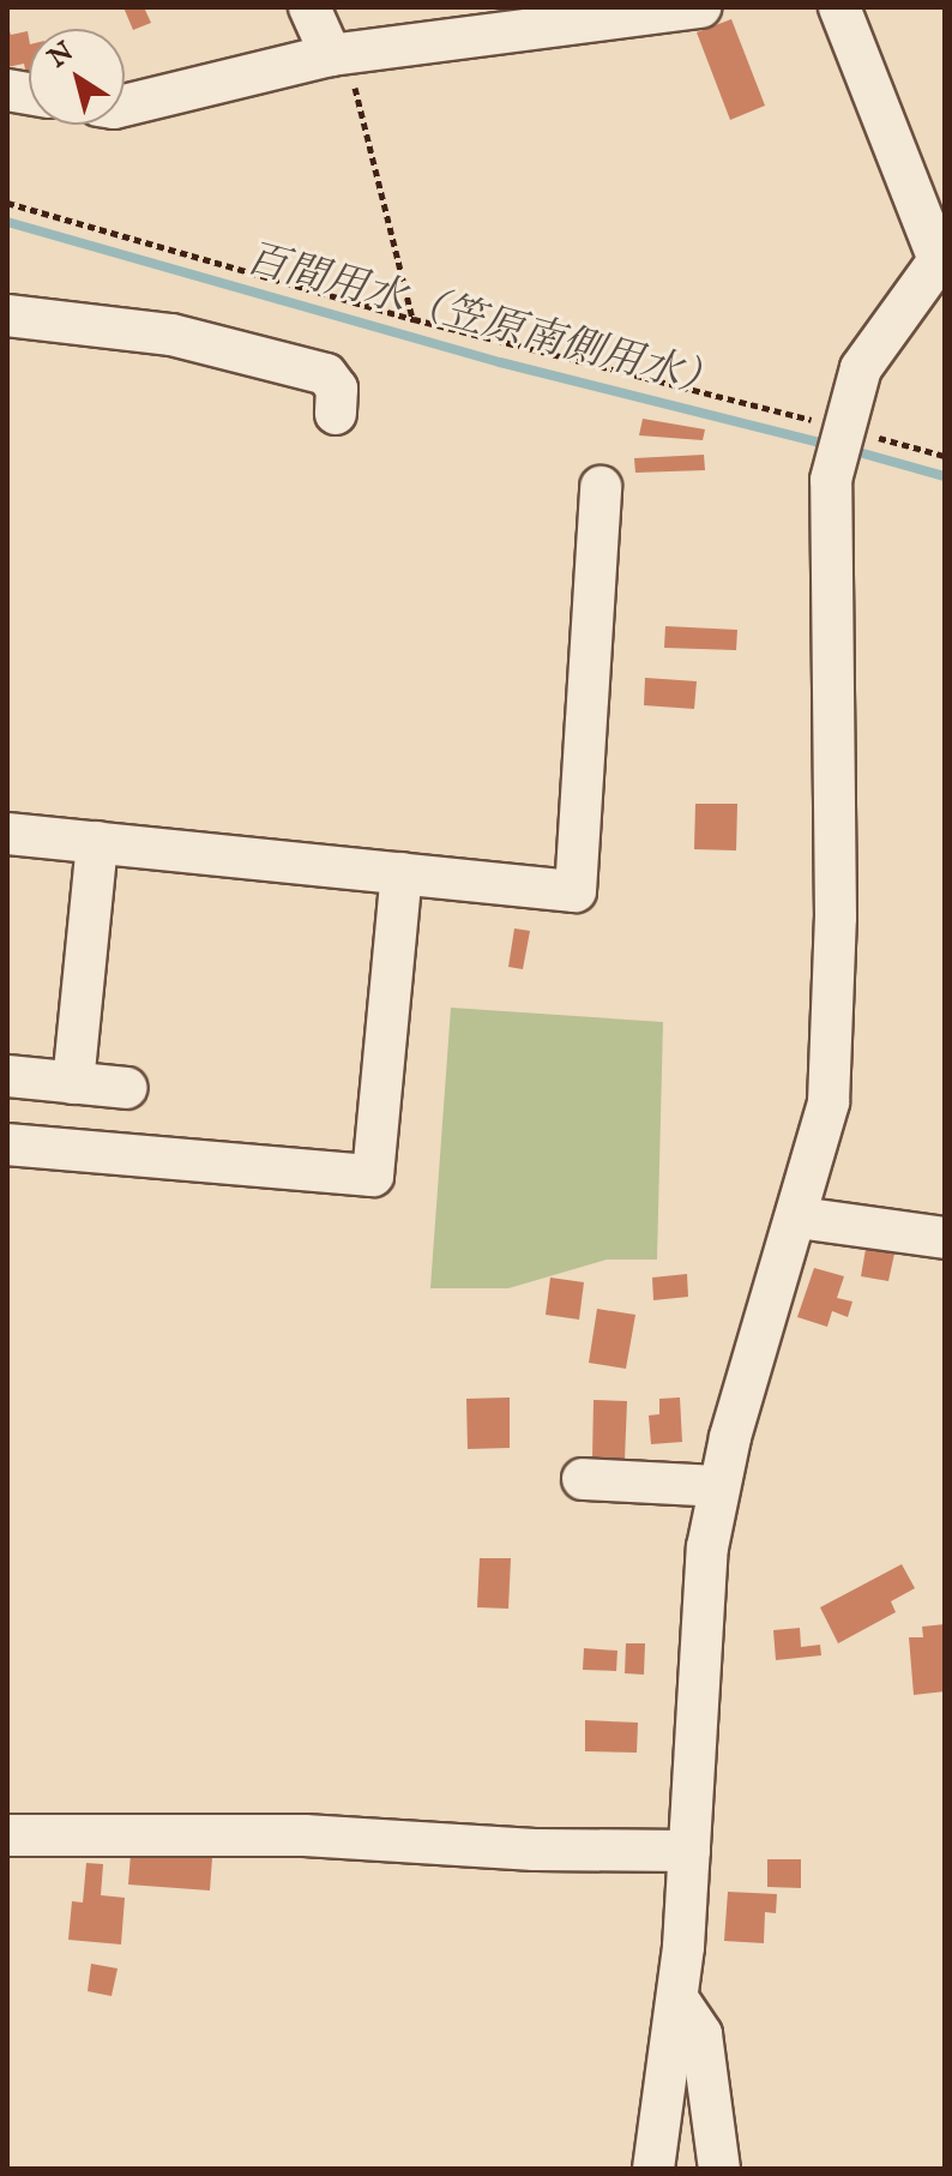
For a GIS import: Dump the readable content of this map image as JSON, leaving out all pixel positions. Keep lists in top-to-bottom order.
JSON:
{
  "water": ["百間用水（笠原南側用水）"],
  "north": "top left"
}
